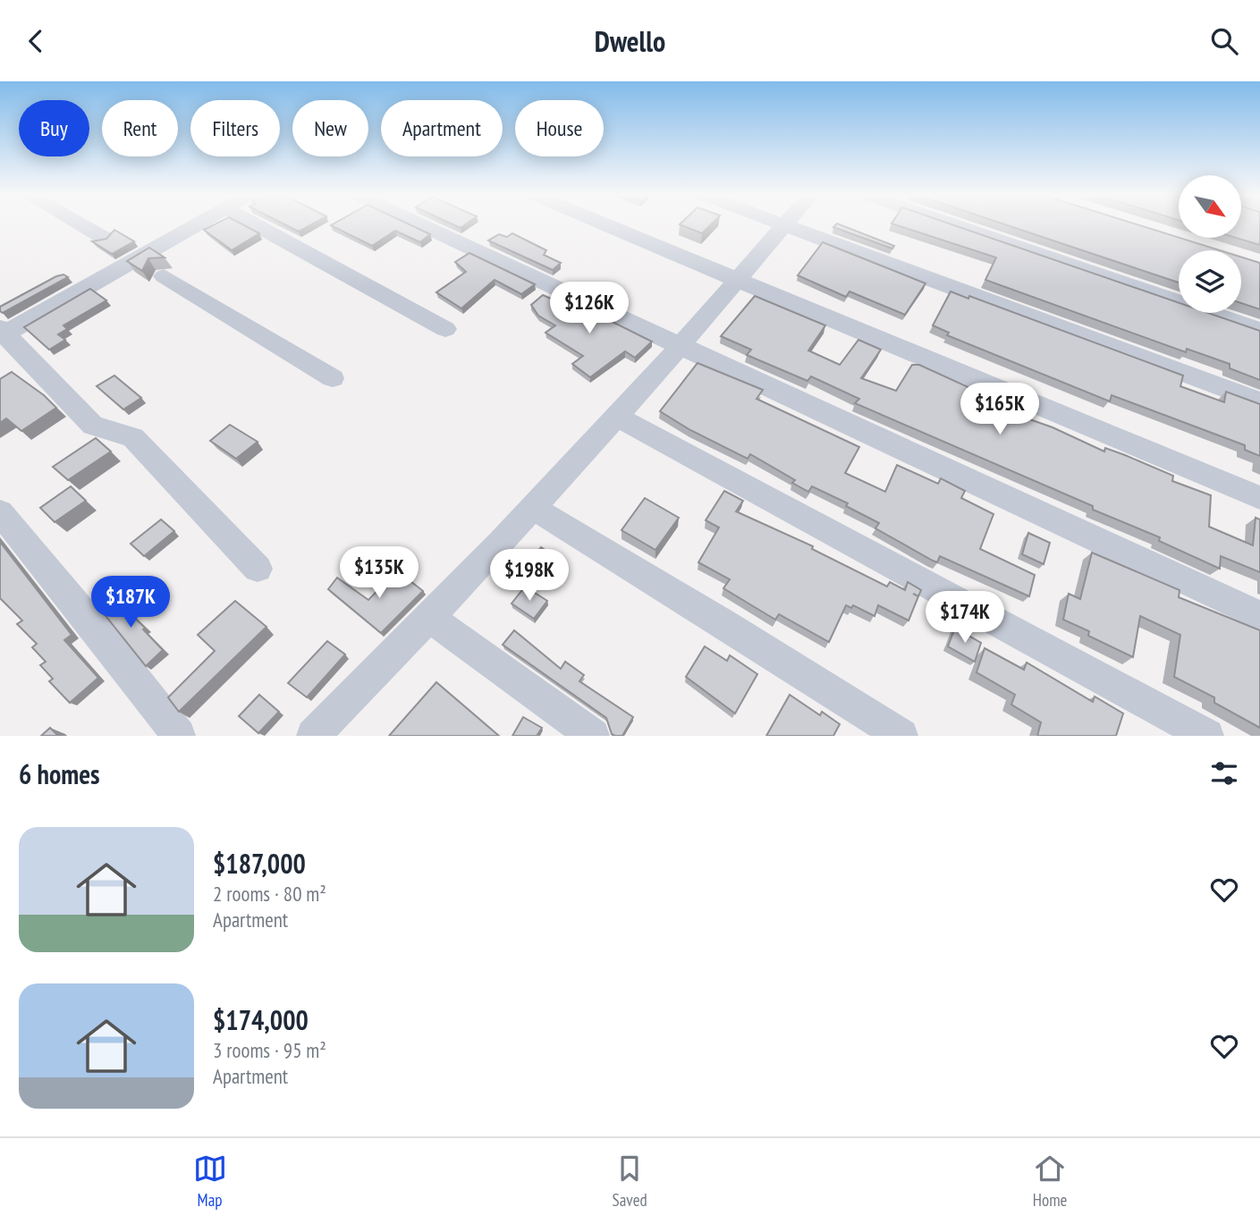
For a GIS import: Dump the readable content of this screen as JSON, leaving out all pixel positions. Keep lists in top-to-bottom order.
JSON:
{
  "north": "bottom right",
  "page": {
    "header": "Dwello",
    "chip": [
      "Buy",
      "Rent",
      "Filters",
      "New",
      "Apartment",
      "House"
    ],
    "price": [
      "$126K",
      "$165K",
      "$135K",
      "$198K",
      "$187K",
      "$174K"
    ],
    "heading": "6 homes",
    "list": [
      {
        "name": "$187,000",
        "note": "2 rooms · 80 m² · Apartment"
      },
      {
        "name": "$174,000",
        "note": "3 rooms · 95 m² · Apartment"
      }
    ],
    "tabs": ["Map", "Saved", "Home"]
  }
}
